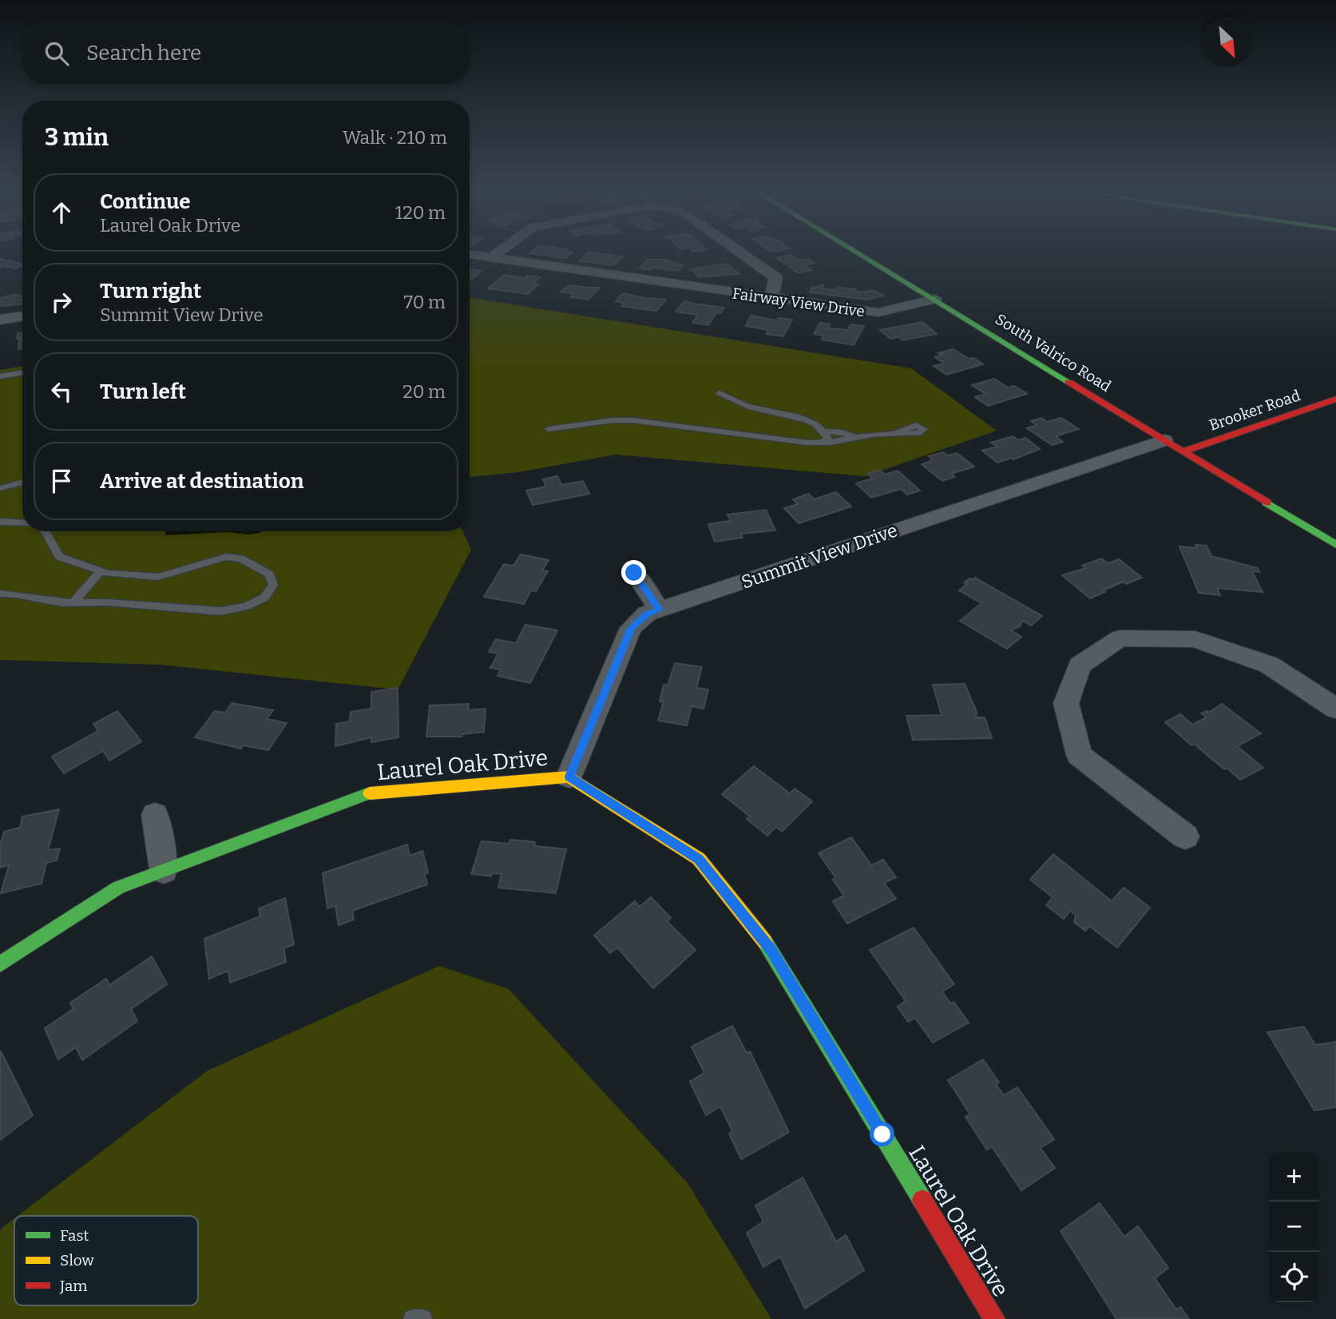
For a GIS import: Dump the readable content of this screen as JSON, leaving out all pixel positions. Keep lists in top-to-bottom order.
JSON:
{
  "streets": {
    "street": [
      "Fairway View Drive",
      "South Valrico Road",
      "Brooker Road",
      "Summit View Drive",
      "Laurel Oak Drive"
    ]
  },
  "crossings": [
    ["Fairway View Drive", "South Valrico Road"],
    ["South Valrico Road", "Brooker Road"],
    ["South Valrico Road", "Summit View Drive"],
    ["Summit View Drive", "Laurel Oak Drive"]
  ],
  "legend": ["Fast", "Slow", "Jam"],
  "north": "bottom right",
  "page": {
    "search": "Search here",
    "heading": ["3 min", "Walk · 210 m"],
    "list": [
      ["Continue", "Laurel Oak Drive", "120 m"],
      ["Turn right", "Summit View Drive", "70 m"],
      ["Turn left", "20 m"],
      "Arrive at destination"
    ],
    "map_buttons": ["+", "−"]
  }
}
